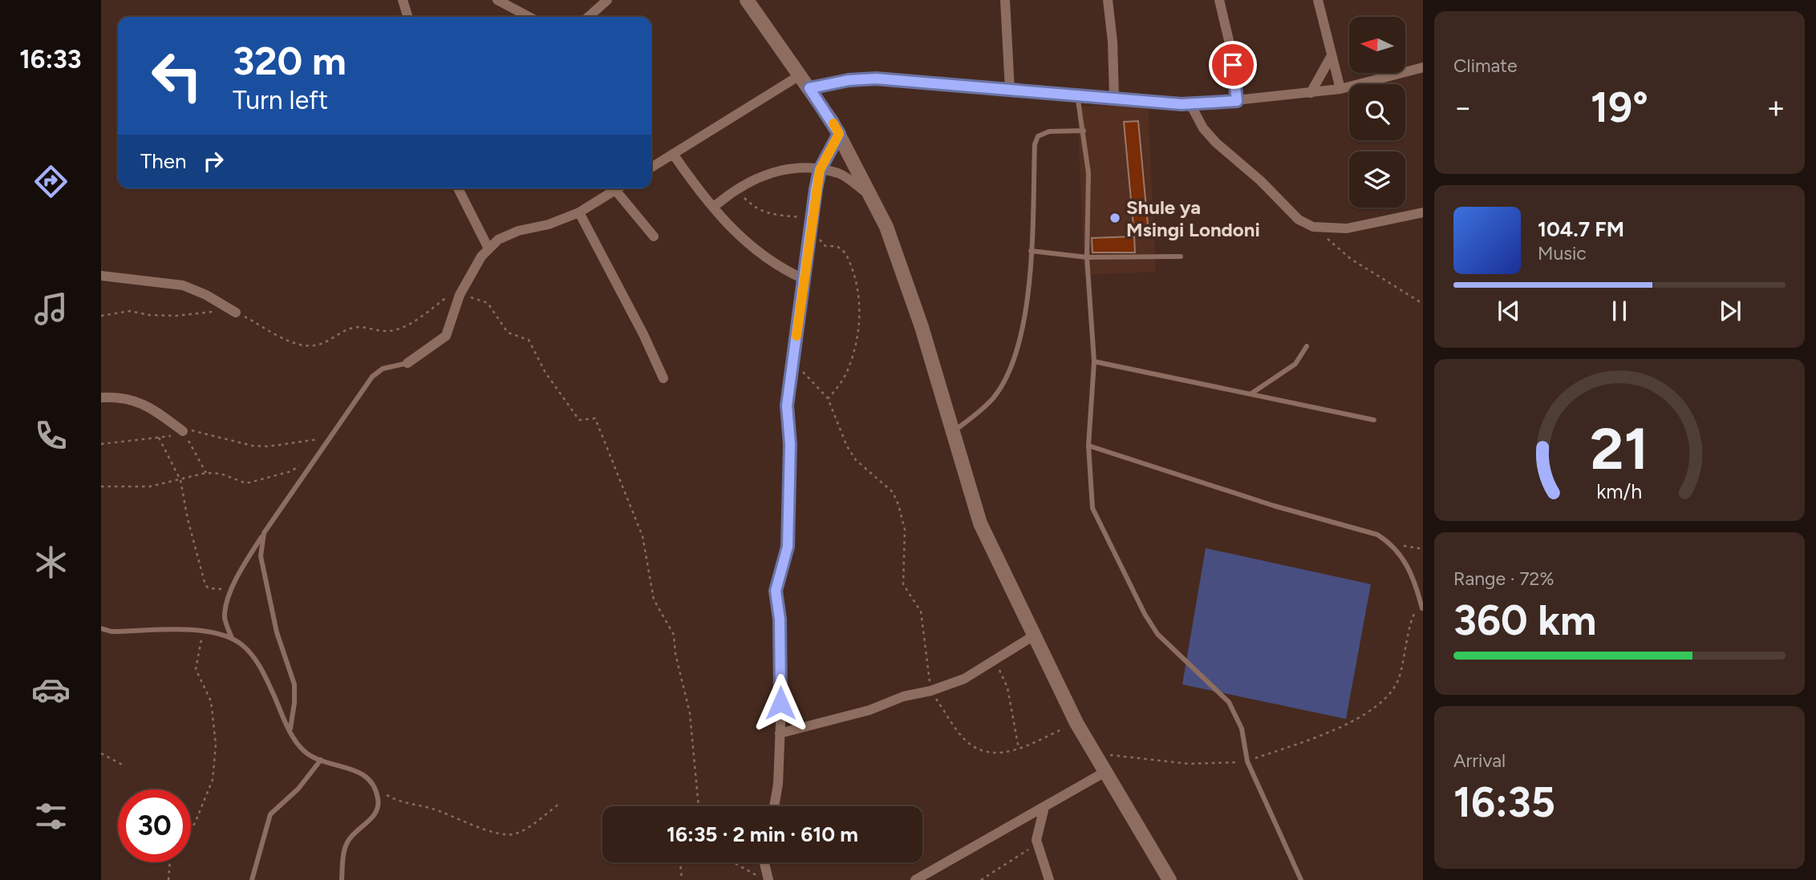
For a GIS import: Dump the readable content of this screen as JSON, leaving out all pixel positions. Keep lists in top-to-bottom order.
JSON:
{
  "places": ["Shule ya Msingi Londoni"],
  "north": "left",
  "page": {
    "tabs": "16:33",
    "tile": [
      "Climate",
      ["Range · 72%", "360 km"],
      ["Arrival", "16:35"]
    ],
    "turn": ["320 m", "Turn left"],
    "heat": ["−", "19°", "+"],
    "then": "Then",
    "song": ["104.7 FM", "Music"],
    "limit": "30",
    "trip": "16:35 · 2 min · 610 m",
    "gauge": ["21", "km/h"]
  }
}
